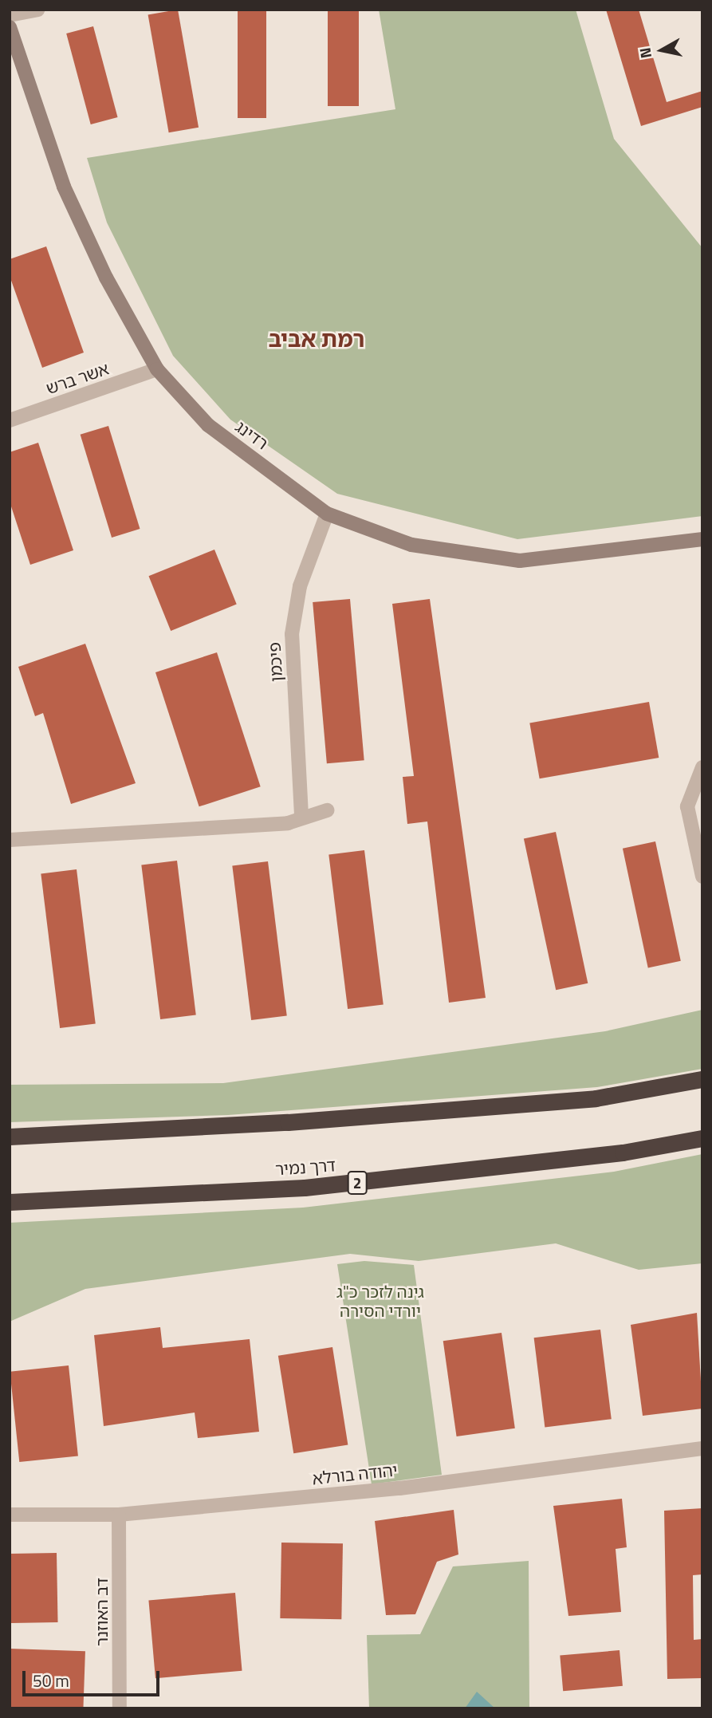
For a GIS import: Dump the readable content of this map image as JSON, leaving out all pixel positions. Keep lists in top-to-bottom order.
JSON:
{
  "streets": {
    "highway": ["דרך נמיר", "2"],
    "street": [
      "אשר ברש",
      "רדינג",
      "פיכמן",
      "יהודה בורלא",
      "דב האוזנר"
    ]
  },
  "crossings": [
    ["אשר ברש", "רדינג"],
    ["רדינג", "פיכמן"],
    ["יהודה בורלא", "דב האוזנר"]
  ],
  "districts": ["רמת אביב"],
  "parks": ["גינה לזכר כ\"ג יורדי הסירה"],
  "scale_bar": "50 m",
  "north": "left"
}
